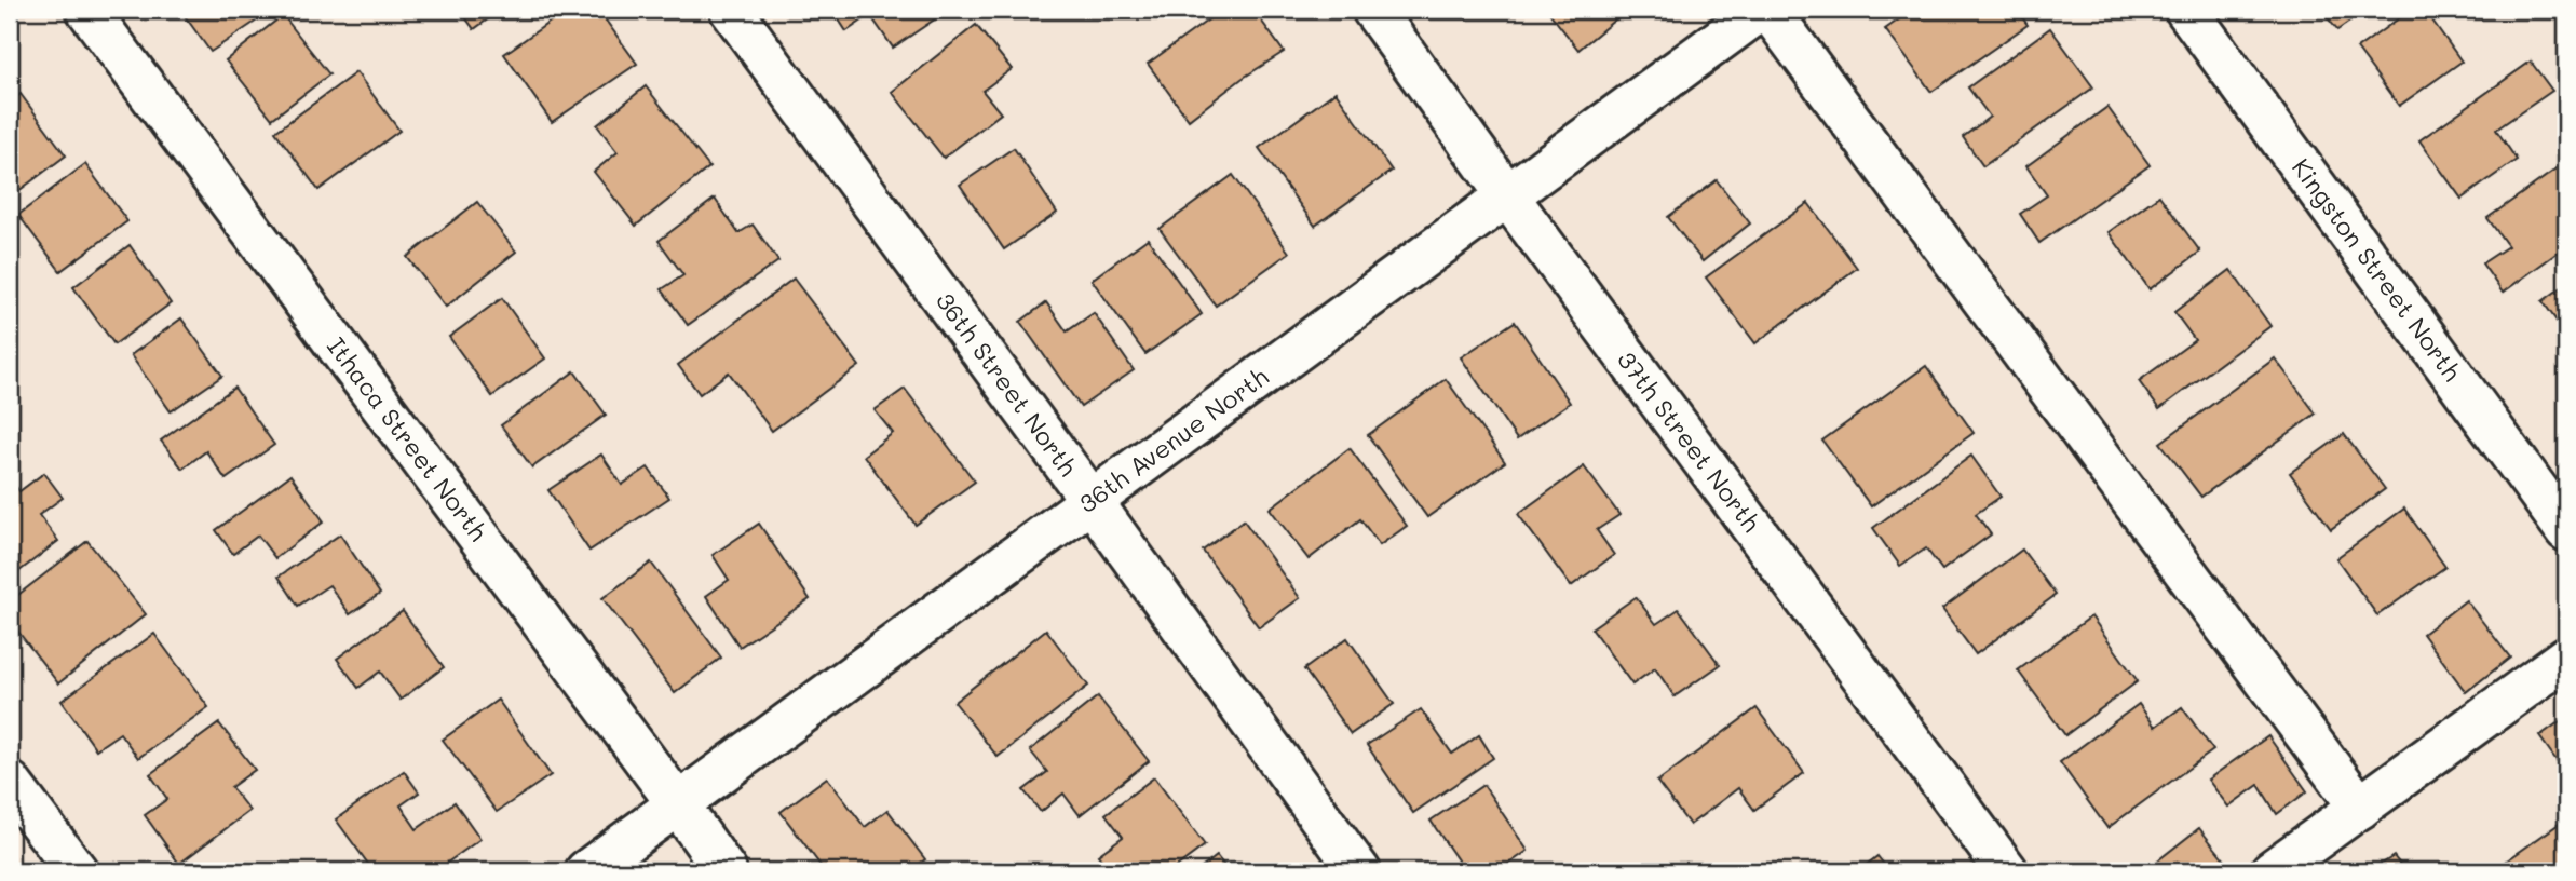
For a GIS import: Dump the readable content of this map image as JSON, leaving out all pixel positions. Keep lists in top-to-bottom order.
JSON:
{
  "streets": {
    "street": [
      "Kingston Street North",
      "36th Street North",
      "Ithaca Street North",
      "36th Avenue North",
      "37th Street North"
    ]
  },
  "crossings": [
    ["36th Street North", "36th Avenue North"],
    ["Ithaca Street North", "36th Avenue North"],
    ["36th Avenue North", "37th Street North"]
  ]
}
